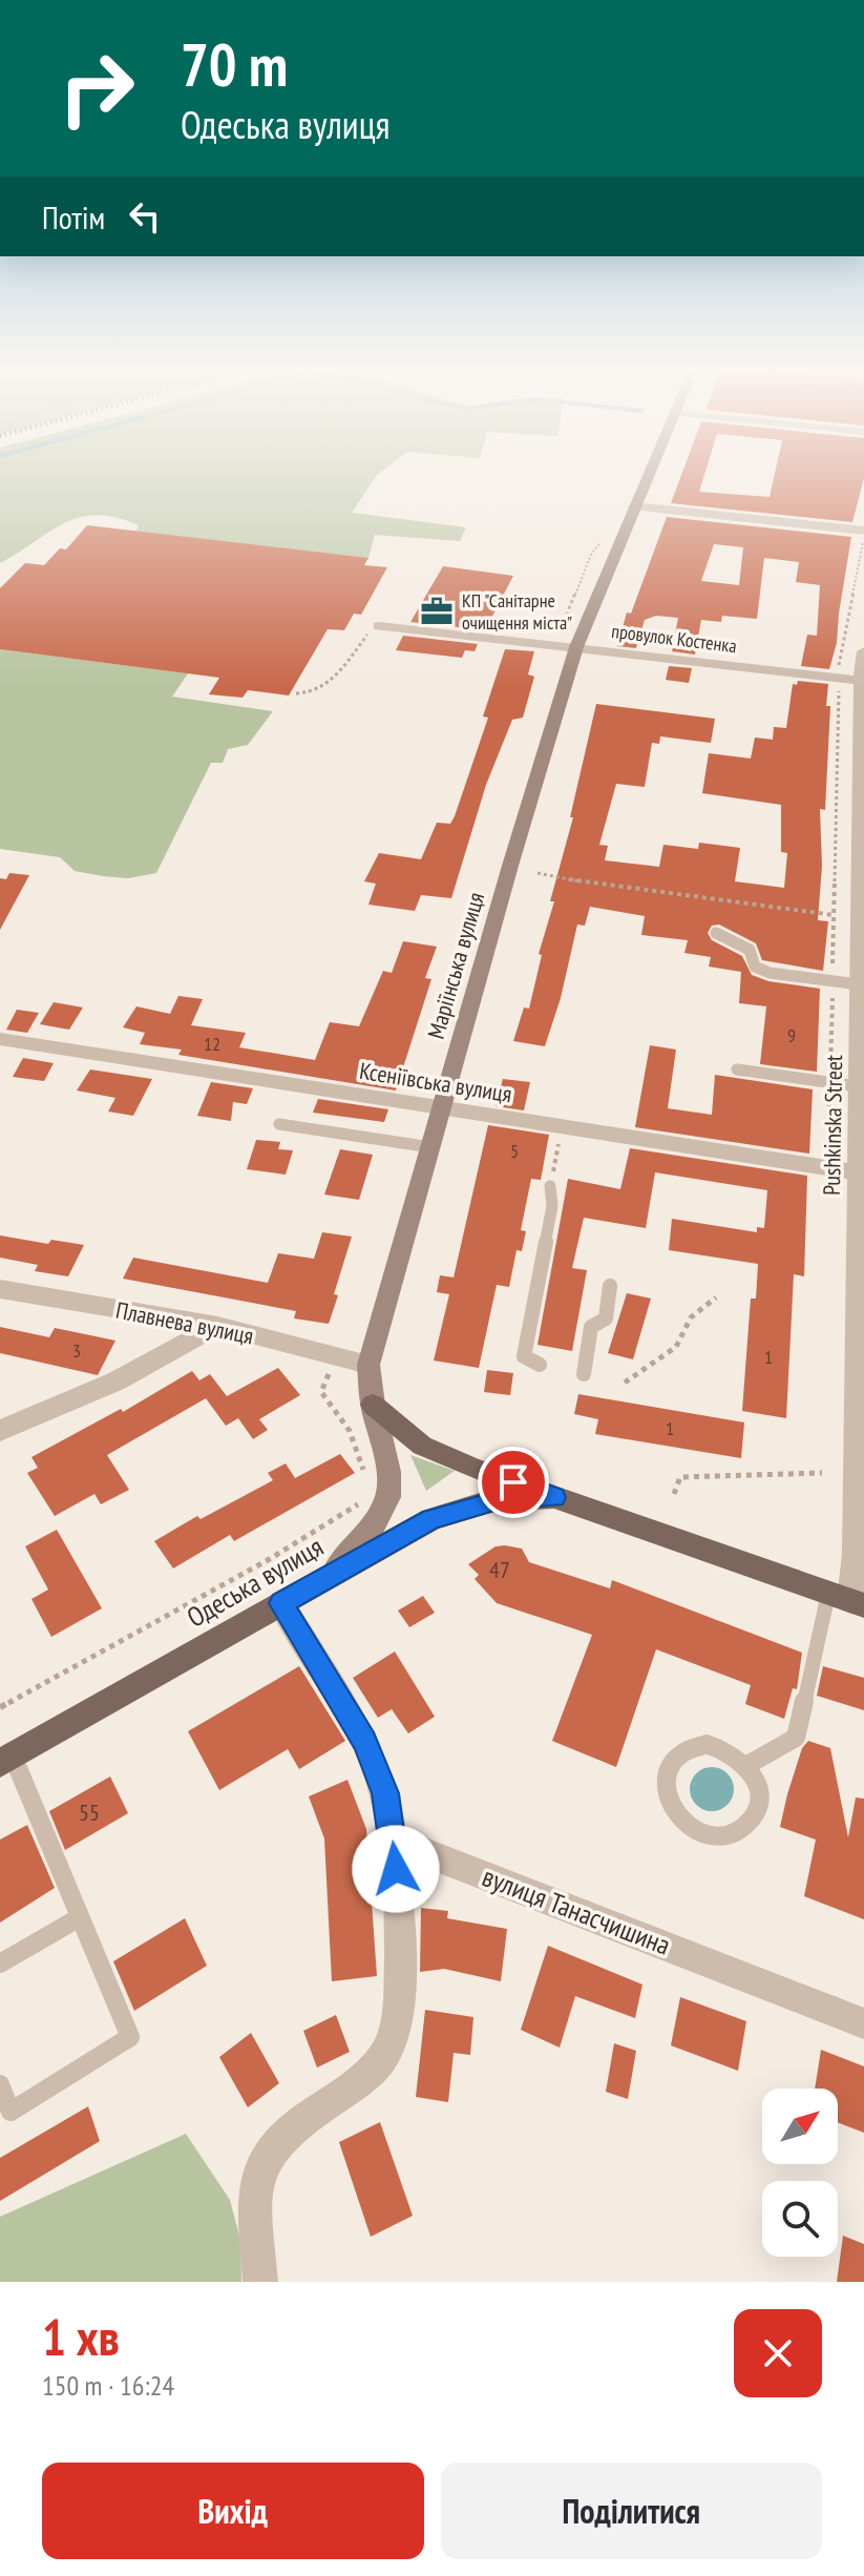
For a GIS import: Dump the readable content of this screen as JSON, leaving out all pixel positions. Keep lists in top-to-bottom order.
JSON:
{
  "streets": {
    "main road": ["Маріїнська вулиця", "Одеська вулиця"],
    "street": [
      "провулок Костенка",
      "Ксеніївська вулиця",
      "Pushkinska Street",
      "Плавнева вулиця",
      "вулиця Танасчишина"
    ]
  },
  "crossings": [
    ["провулок Костенка", "Маріїнська вулиця"],
    ["провулок Костенка", "Pushkinska Street"],
    ["Маріїнська вулиця", "Ксеніївська вулиця"],
    ["Маріїнська вулиця", "Плавнева вулиця"],
    ["Маріїнська вулиця", "Одеська вулиця"],
    ["Ксеніївська вулиця", "Pushkinska Street"],
    ["Pushkinska Street", "Одеська вулиця"]
  ],
  "places": {
    "office": ["КП \"Санітарне очищення міста\""]
  },
  "house_numbers": [
    "9",
    "12",
    "5",
    "3",
    "1",
    "1",
    "47",
    "55"
  ],
  "north": "top right",
  "page": {
    "turn": ["70 m", "Одеська вулиця"],
    "then": "Потім",
    "heading": ["1 хв", "150 m · 16:24"],
    "buttons": ["Вихід", "Поділитися"]
  }
}
